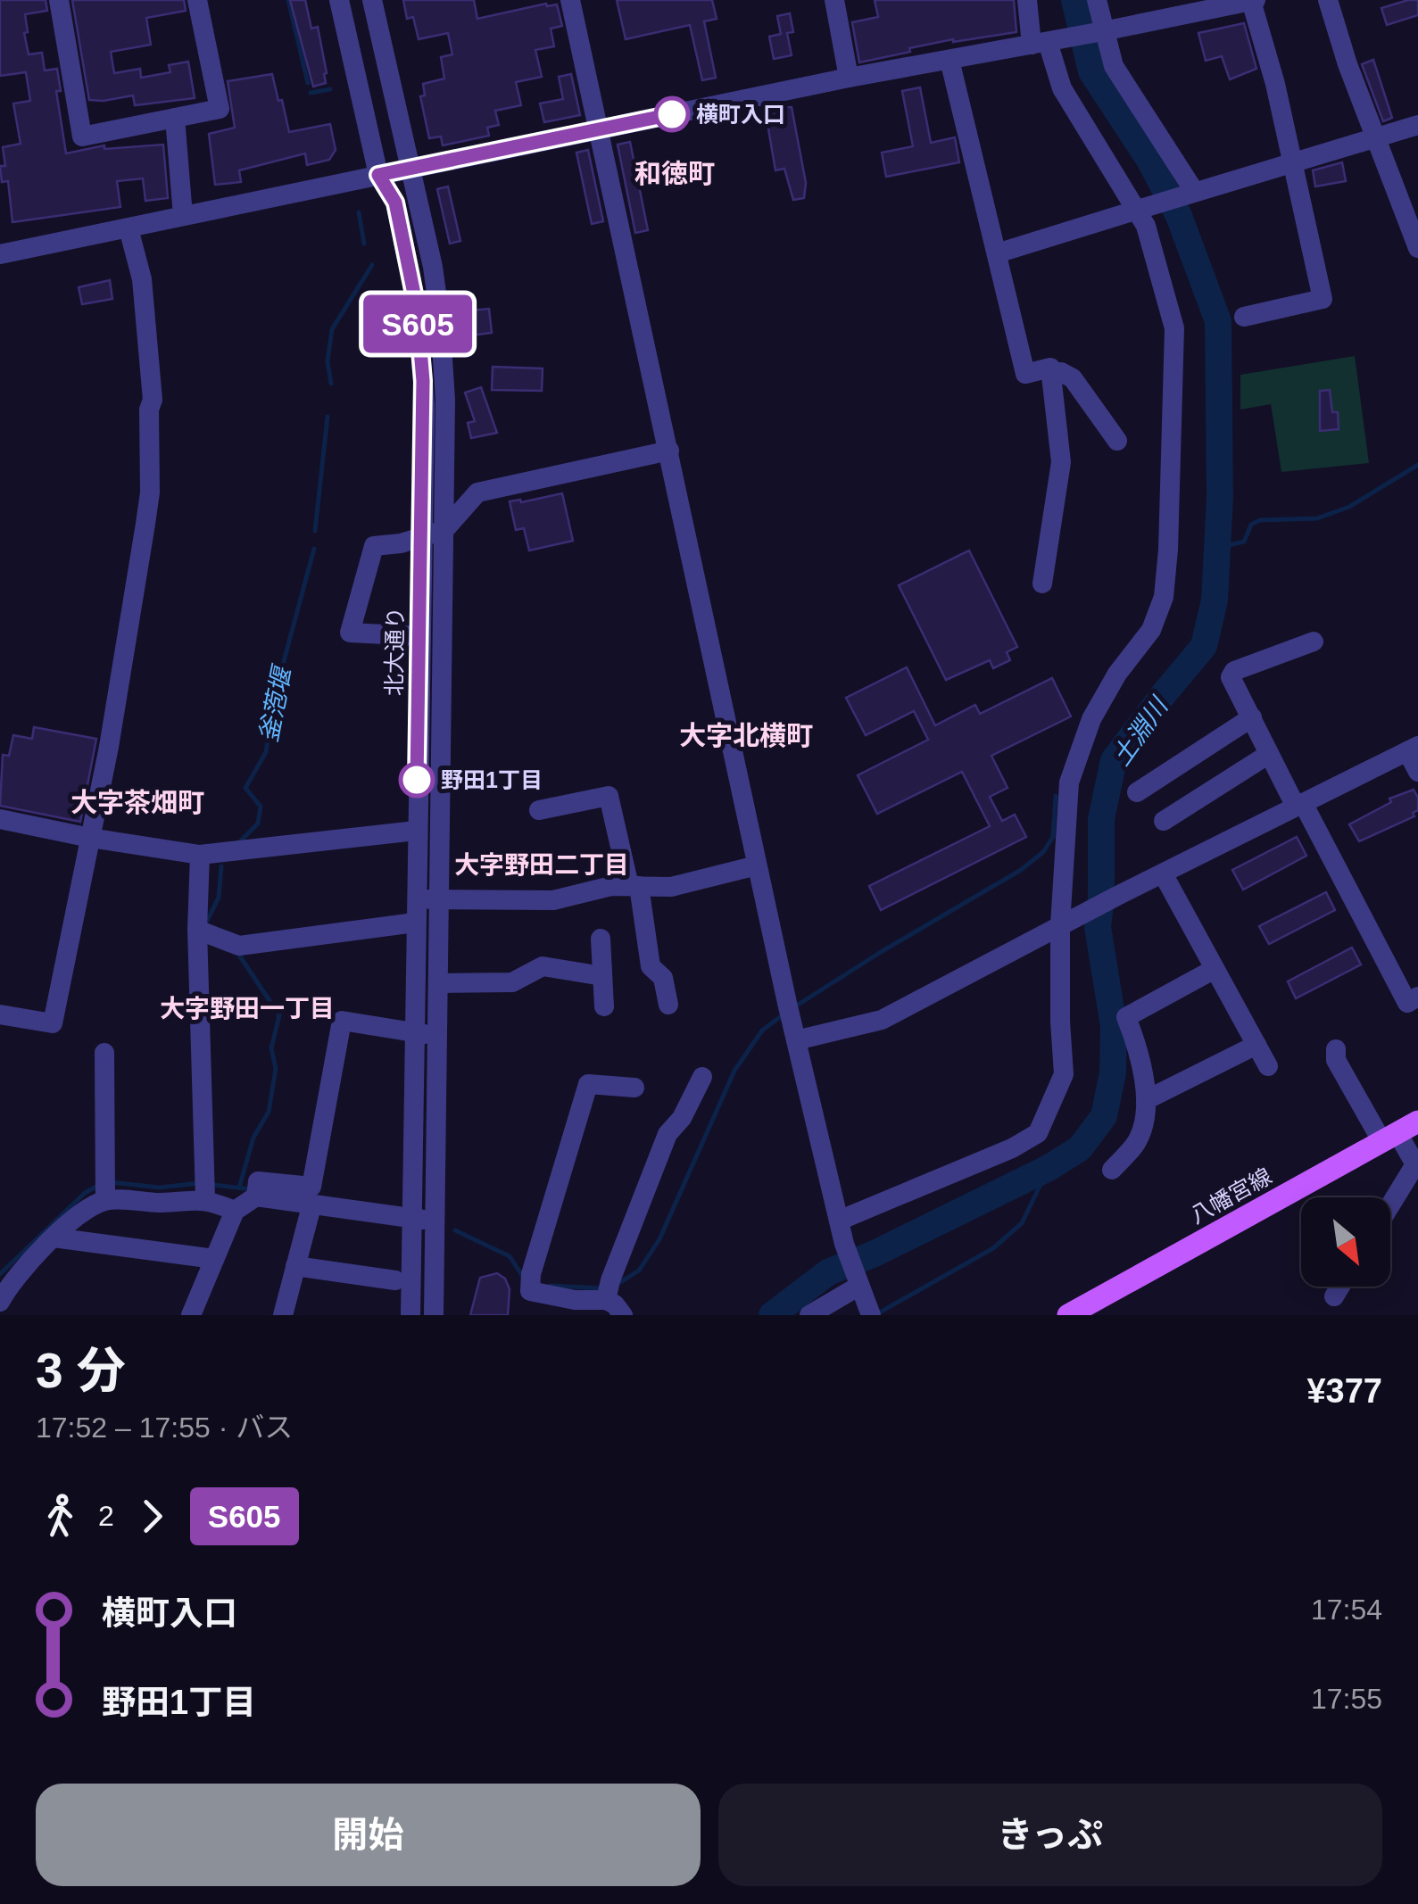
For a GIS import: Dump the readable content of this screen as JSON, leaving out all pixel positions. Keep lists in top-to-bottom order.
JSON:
{
  "streets": {
    "main road": ["八幡宮線"],
    "street": ["北大通り"]
  },
  "districts": [
    "和徳町",
    "大字北横町",
    "大字茶畑町",
    "大字野田二丁目",
    "大字野田一丁目"
  ],
  "water": ["釜萢堰", "土淵川"],
  "places": ["横町入口", "野田1丁目"],
  "lines": ["bus line S605"],
  "north": "bottom right",
  "page": {
    "on_map": "S605",
    "heading": ["3 分", "17:52 – 17:55 · バス", "¥377"],
    "legs": ["2", "S605"],
    "list": [
      {
        "name": "横町入口",
        "value": "17:54"
      },
      {
        "name": "野田1丁目",
        "value": "17:55"
      }
    ],
    "buttons": ["開始", "きっぷ"]
  }
}
